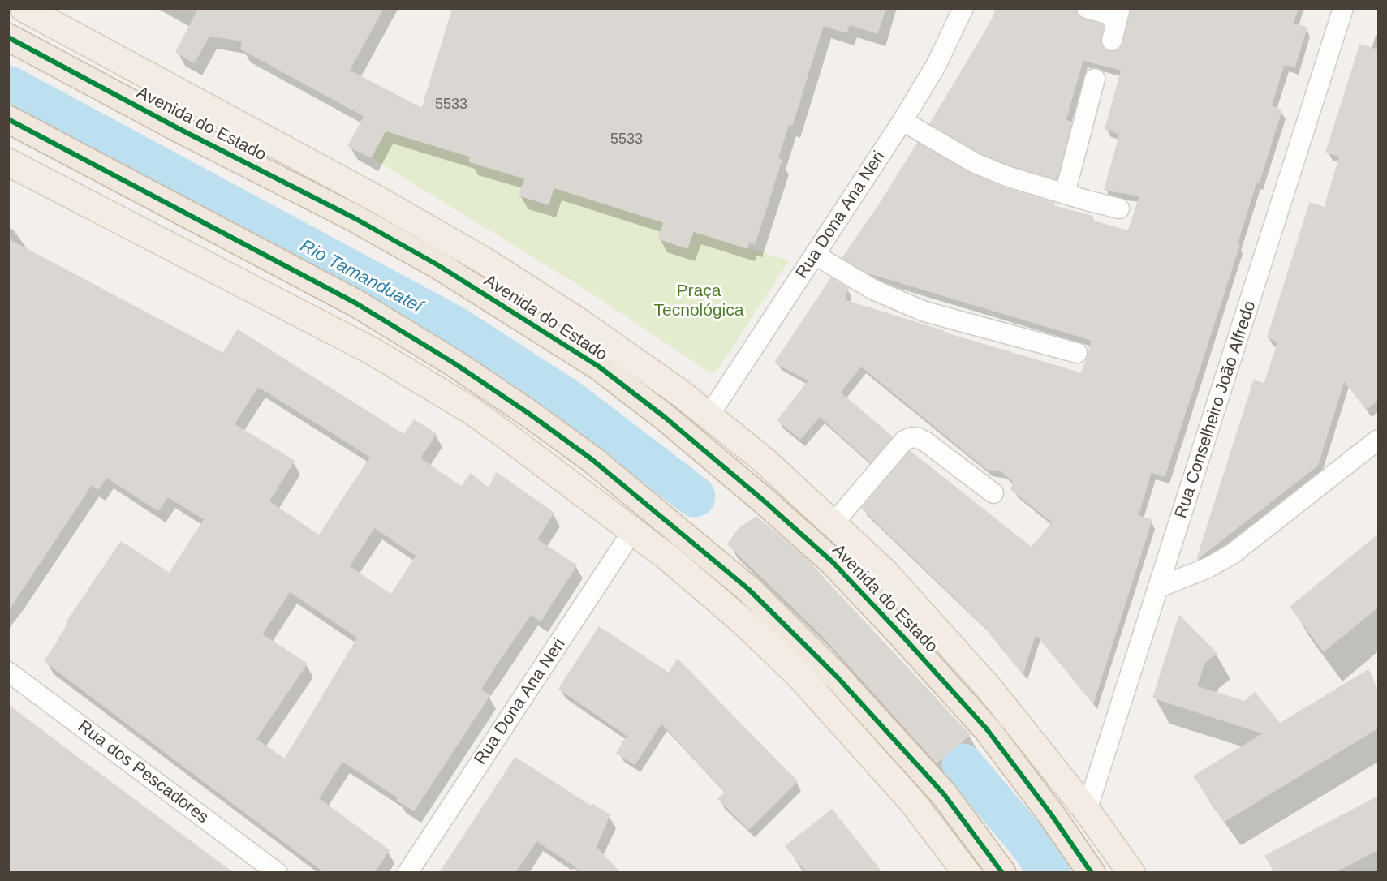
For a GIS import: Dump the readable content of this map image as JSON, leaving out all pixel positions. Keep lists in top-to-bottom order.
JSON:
{
  "streets": {
    "highway": ["Avenida do Estado"],
    "street": ["Rua Dona Ana Neri", "Rua Conselheiro João Alfredo", "Rua dos Pescadores"]
  },
  "crossings": [
    ["Avenida do Estado", "Rua Dona Ana Neri"],
    ["Avenida do Estado", "Rua Conselheiro João Alfredo"]
  ],
  "water": ["Rio Tamanduateí"],
  "parks": ["Praça Tecnológica"],
  "house_numbers": ["5533", "5533"]
}
